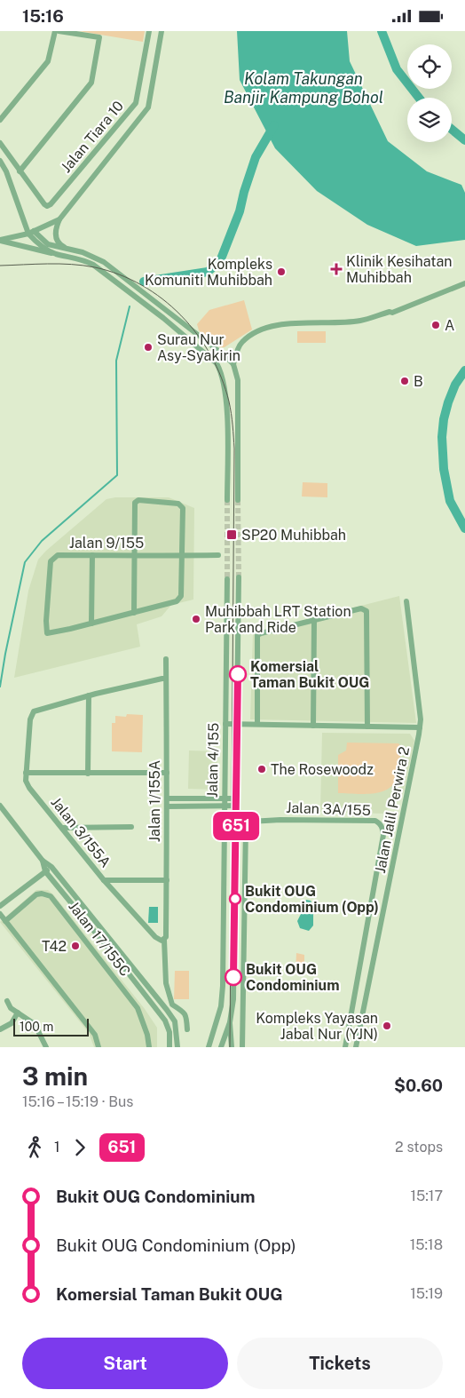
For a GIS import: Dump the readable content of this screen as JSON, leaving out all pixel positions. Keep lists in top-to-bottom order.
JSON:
{
  "streets": {
    "street": [
      "Jalan Tiara 10",
      "Jalan 9/155",
      "Jalan 4/155",
      "Jalan 1/155A",
      "Jalan 3A/155",
      "Jalan Jalil Perwira 2",
      "Jalan 3/155A",
      "Jalan 17/155C"
    ]
  },
  "crossings": [
    ["Jalan 1/155A", "Jalan 3/155A"]
  ],
  "water": ["Kolam Takungan Banjir Kampung Bohol"],
  "places": {
    "health": ["Klinik Kesihatan Muhibbah"],
    "other": [
      "Kompleks Komuniti Muhibbah",
      "A",
      "Surau Nur Asy-Syakirin",
      "B",
      "Muhibbah LRT Station Park and Ride",
      "Komersial Taman Bukit OUG",
      "The Rosewoodz",
      "Bukit OUG Condominium (Opp)",
      "T42",
      "Bukit OUG Condominium",
      "Kompleks Yayasan Jabal Nur (YJN)"
    ],
    "transit": ["SP20 Muhibbah"]
  },
  "lines": ["bus line 651"],
  "scale_bar": "100 m",
  "page": {
    "status": "15:16",
    "on_map": "651",
    "scale": "100 m",
    "heading": ["3 min", "15:16 – 15:19 · Bus", "$0.60"],
    "legs": ["1", "651", "2 stops"],
    "list": [
      {
        "name": "Bukit OUG Condominium",
        "value": "15:17"
      },
      {
        "name": "Bukit OUG Condominium (Opp)",
        "value": "15:18"
      },
      {
        "name": "Komersial Taman Bukit OUG",
        "value": "15:19"
      }
    ],
    "buttons": ["Start", "Tickets"]
  }
}
